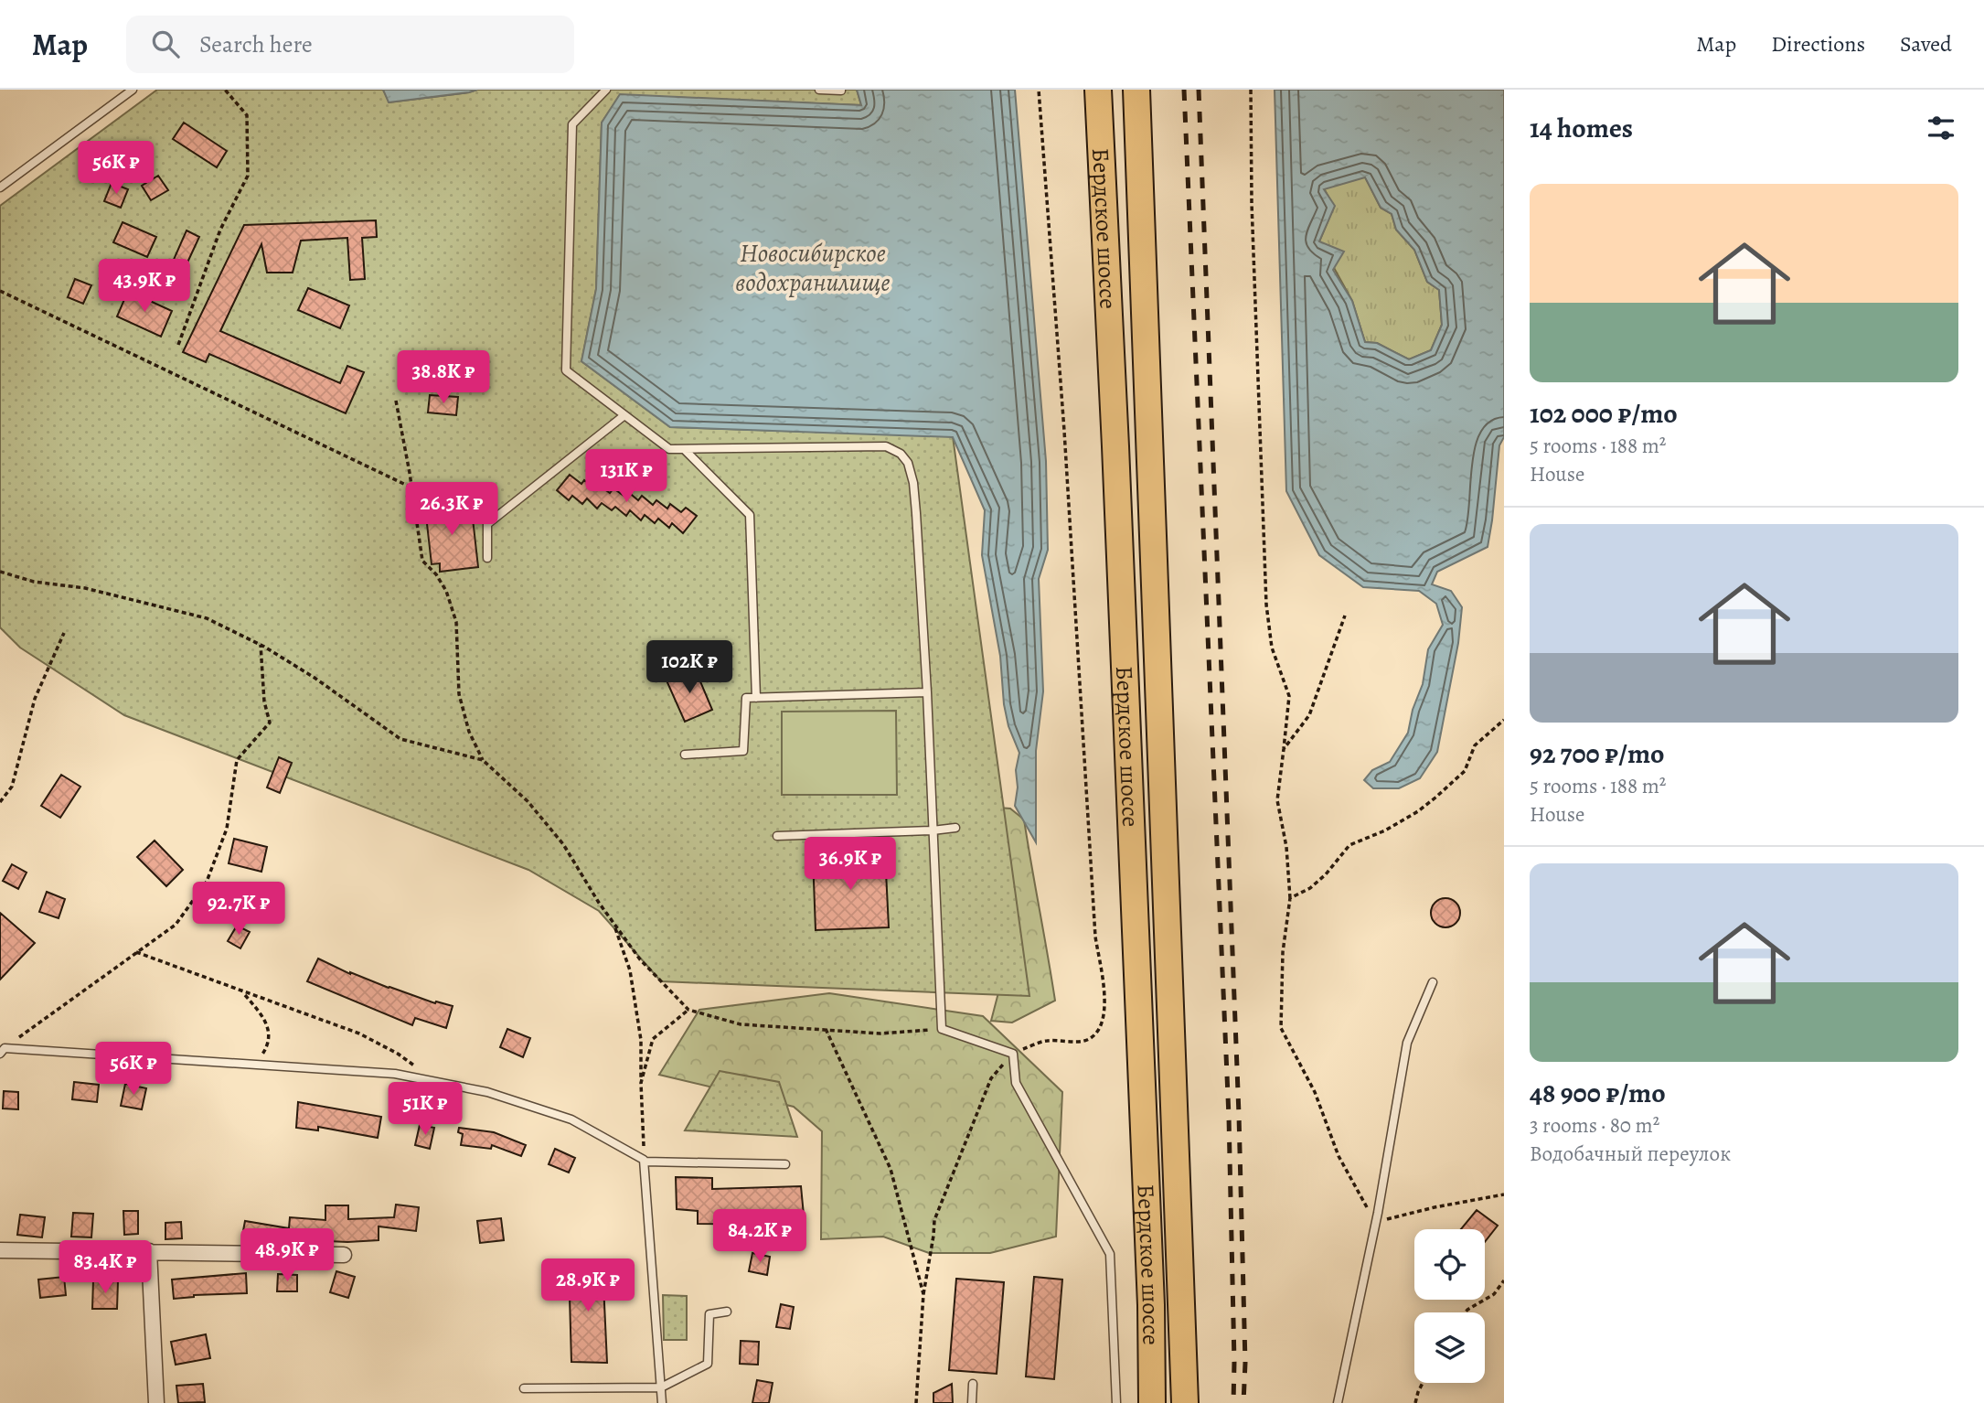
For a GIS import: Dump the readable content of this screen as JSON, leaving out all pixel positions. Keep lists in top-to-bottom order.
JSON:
{
  "streets": {
    "highway": ["Бердское шоссе"]
  },
  "water": ["Новосибирское водохранилище"],
  "page": {
    "header": "Map",
    "search": "Search here",
    "nav": ["Map", "Directions", "Saved"],
    "heading": "14 homes",
    "price": [
      "56K ₽",
      "43.9K ₽",
      "38.8K ₽",
      "131K ₽",
      "26.3K ₽",
      "102K ₽",
      "36.9K ₽",
      "92.7K ₽",
      "56K ₽",
      "51K ₽",
      "84.2K ₽",
      "48.9K ₽",
      "83.4K ₽",
      "28.9K ₽"
    ],
    "list": [
      {
        "name": "102 000 ₽/mo",
        "note": "5 rooms · 188 m² · House"
      },
      {
        "name": "92 700 ₽/mo",
        "note": "5 rooms · 188 m² · House"
      },
      {
        "name": "48 900 ₽/mo",
        "note": "3 rooms · 80 m² · Водобачный переулок"
      }
    ]
  }
}
